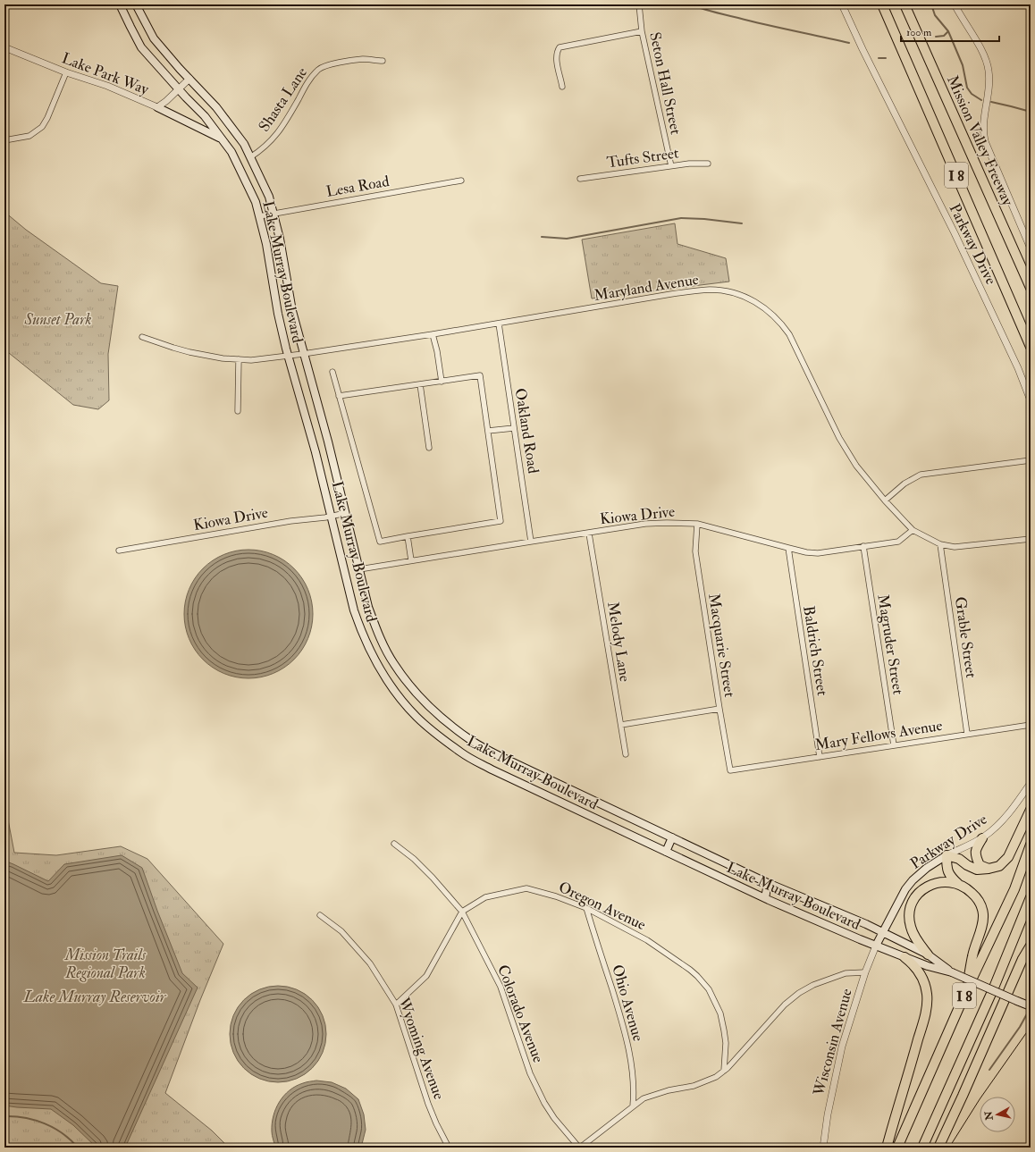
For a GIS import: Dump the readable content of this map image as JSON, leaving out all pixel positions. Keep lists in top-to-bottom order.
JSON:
{
  "streets": {
    "highway": ["Mission Valley Freeway", "I 8"],
    "main road": ["Parkway Drive", "Lake Murray Boulevard"],
    "street": [
      "Lake Park Way",
      "Seton Hall Street",
      "Shasta Lane",
      "Tufts Street",
      "Lesa Road",
      "Maryland Avenue",
      "Oakland Road",
      "Kiowa Drive",
      "Grable Street",
      "Melody Lane",
      "Magruder Street",
      "Macquarie Street",
      "Baldrich Street",
      "Mary Fellows Avenue",
      "Oregon Avenue",
      "Ohio Avenue",
      "Colorado Avenue",
      "Wisconsin Avenue",
      "Wyoming Avenue"
    ]
  },
  "crossings": [
    ["Lake Park Way", "Lake Murray Boulevard"],
    ["Seton Hall Street", "Tufts Street"],
    ["Shasta Lane", "Lake Murray Boulevard"],
    ["Lesa Road", "Lake Murray Boulevard"],
    ["Parkway Drive", "Lake Murray Boulevard"],
    ["Parkway Drive", "Wisconsin Avenue"],
    ["Lake Murray Boulevard", "Maryland Avenue"],
    ["Lake Murray Boulevard", "Kiowa Drive"],
    ["Lake Murray Boulevard", "Wisconsin Avenue"],
    ["Maryland Avenue", "Oakland Road"],
    ["Maryland Avenue", "Kiowa Drive"],
    ["Maryland Avenue", "Grable Street"],
    ["Oakland Road", "Kiowa Drive"],
    ["Kiowa Drive", "Melody Lane"],
    ["Kiowa Drive", "Magruder Street"],
    ["Kiowa Drive", "Macquarie Street"],
    ["Kiowa Drive", "Baldrich Street"],
    ["Grable Street", "Mary Fellows Avenue"],
    ["Magruder Street", "Mary Fellows Avenue"],
    ["Macquarie Street", "Mary Fellows Avenue"],
    ["Baldrich Street", "Mary Fellows Avenue"],
    ["Oregon Avenue", "Ohio Avenue"],
    ["Oregon Avenue", "Colorado Avenue"],
    ["Oregon Avenue", "Wyoming Avenue"]
  ],
  "water": ["Lake Murray Reservoir"],
  "parks": ["Sunset Park", "Mission Trails Regional Park"],
  "scale_bar": "100 m",
  "north": "left"
}
